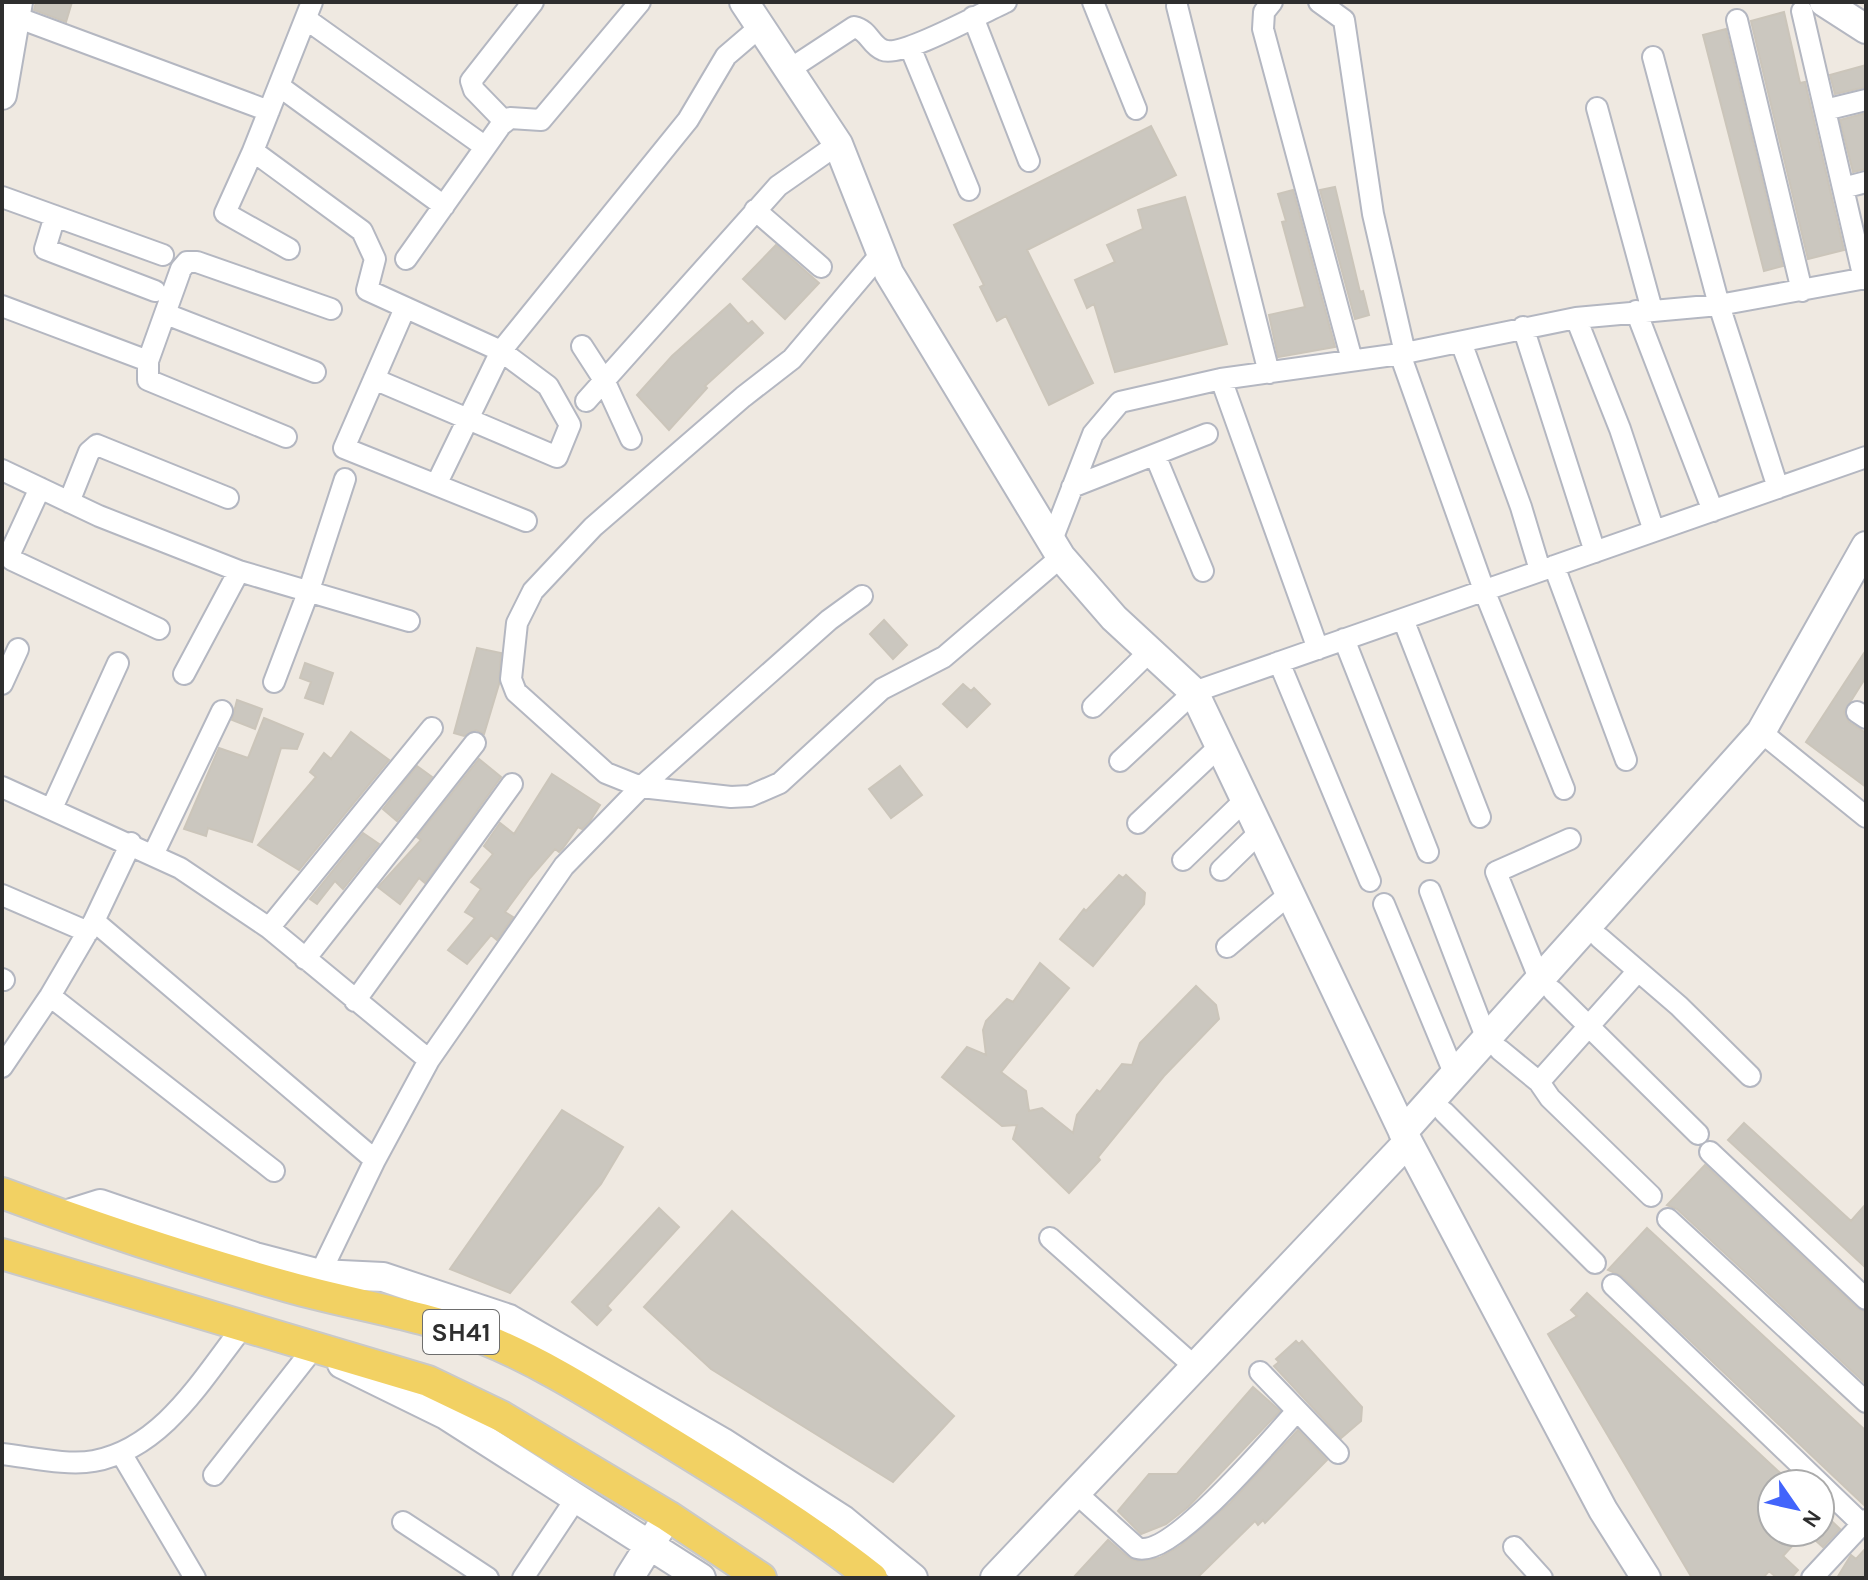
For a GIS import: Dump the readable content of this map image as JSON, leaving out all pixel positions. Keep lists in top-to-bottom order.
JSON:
{
  "streets": {
    "main road": ["SH41"]
  },
  "north": "bottom right"
}
